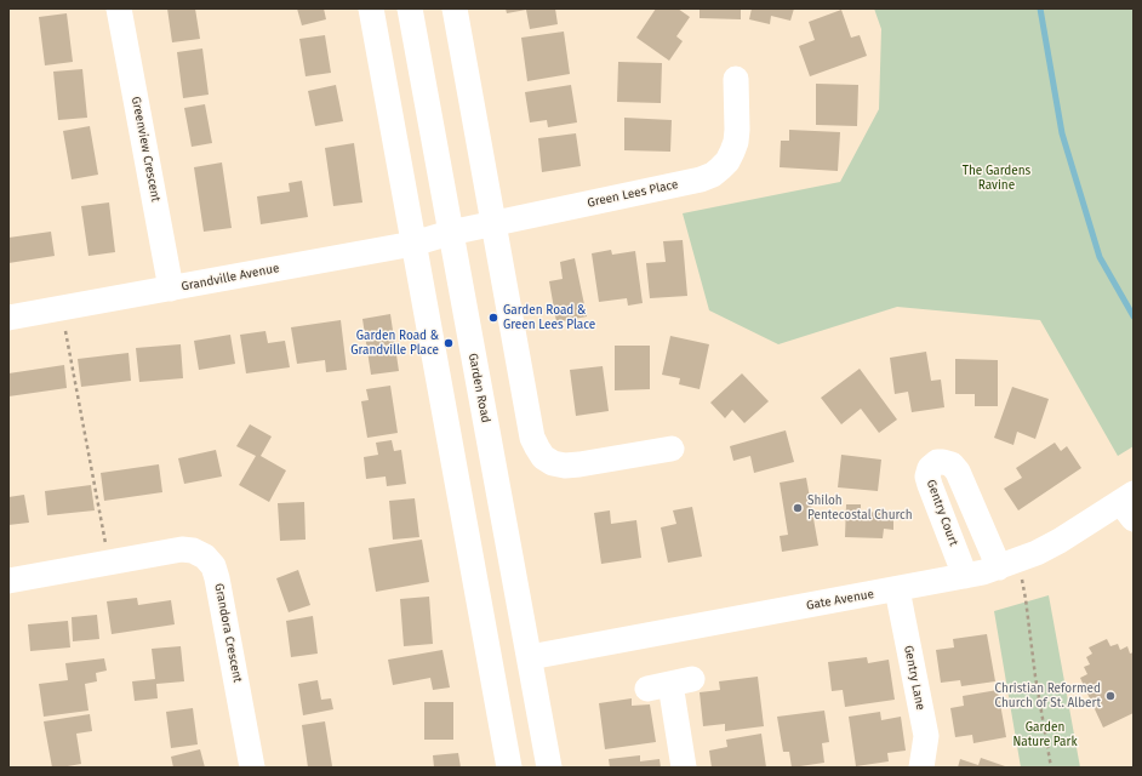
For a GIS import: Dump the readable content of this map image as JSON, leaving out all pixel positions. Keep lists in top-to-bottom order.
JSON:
{
  "streets": {
    "street": [
      "Greenview Crescent",
      "Green Lees Place",
      "Grandville Avenue",
      "Garden Road",
      "Gentry Court",
      "Gate Avenue",
      "Grandora Crescent",
      "Gentry Lane"
    ]
  },
  "crossings": [
    ["Greenview Crescent", "Grandville Avenue"],
    ["Green Lees Place", "Grandville Avenue"],
    ["Green Lees Place", "Garden Road"],
    ["Grandville Avenue", "Garden Road"],
    ["Garden Road", "Gate Avenue"],
    ["Gentry Court", "Gate Avenue"],
    ["Gate Avenue", "Gentry Lane"]
  ],
  "parks": ["The Gardens Ravine", "Garden Nature Park"],
  "places": [
    "Garden Road & Green Lees Place",
    "Garden Road & Grandville Place",
    "Shiloh Pentecostal Church",
    "Christian Reformed Church of St. Albert"
  ]
}
